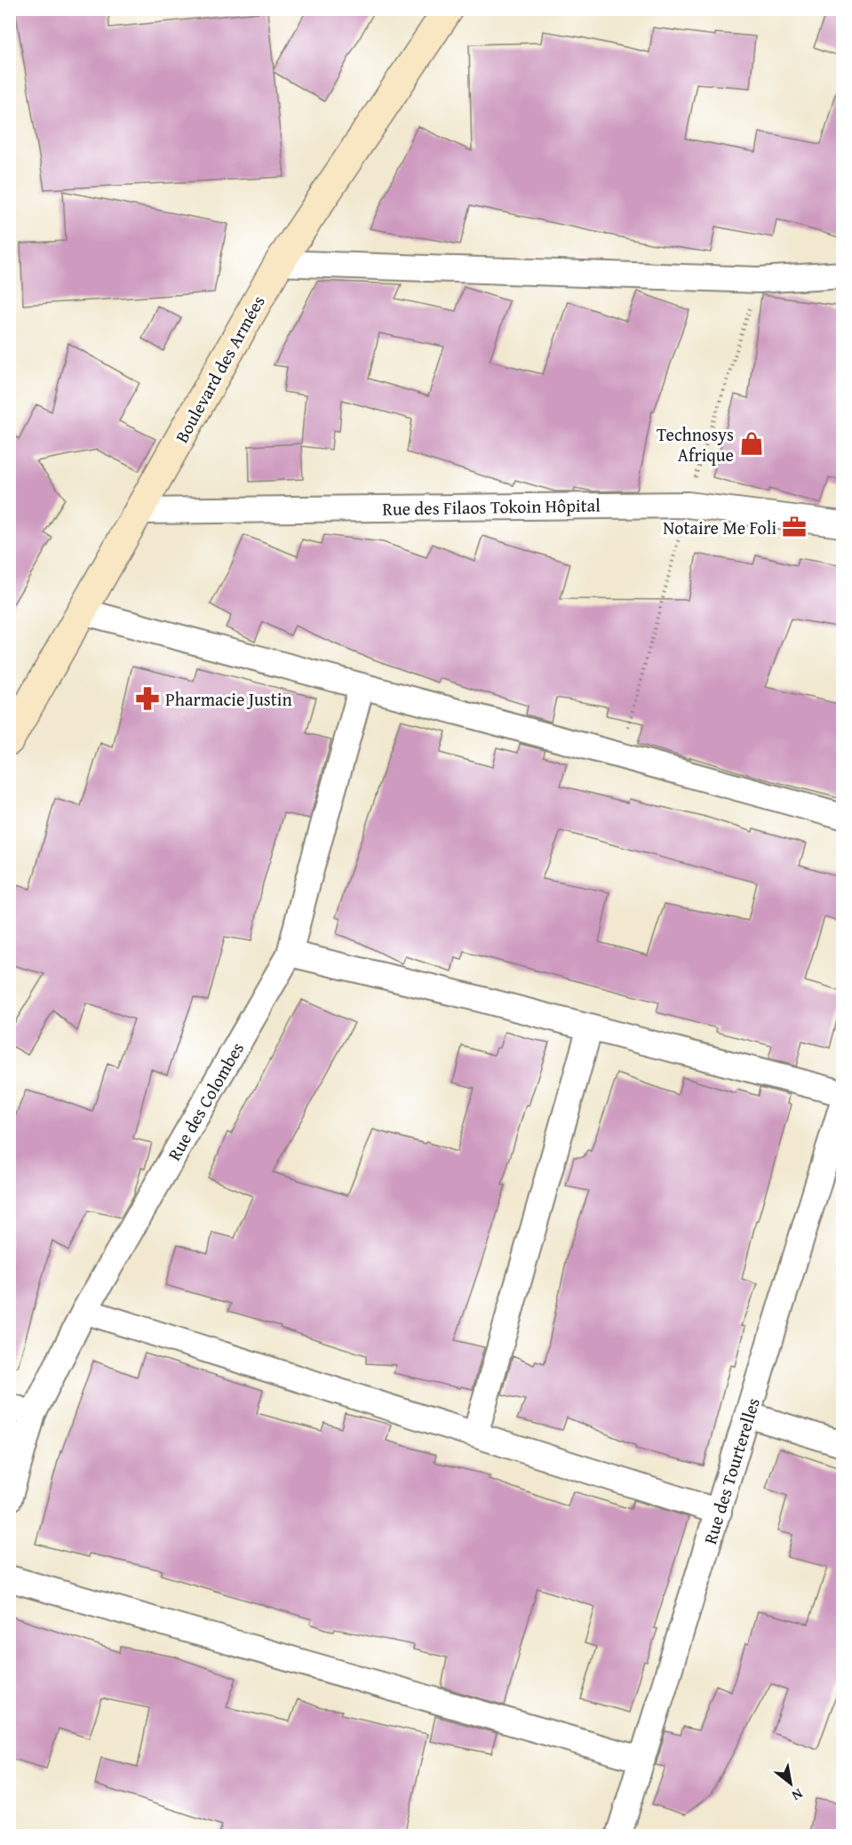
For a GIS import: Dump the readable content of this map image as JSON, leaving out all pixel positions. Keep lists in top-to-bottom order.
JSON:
{
  "streets": {
    "main road": ["Boulevard des Armées"],
    "street": ["Rue des Filaos Tokoin Hôpital", "Rue des Colombes", "Rue des Tourterelles"]
  },
  "crossings": [
    ["Boulevard des Armées", "Rue des Filaos Tokoin Hôpital"]
  ],
  "places": {
    "shop": ["Technosys Afrique"],
    "office": ["Notaire Me Foli"],
    "pharmacy": ["Pharmacie Justin"]
  },
  "north": "bottom right"
}
